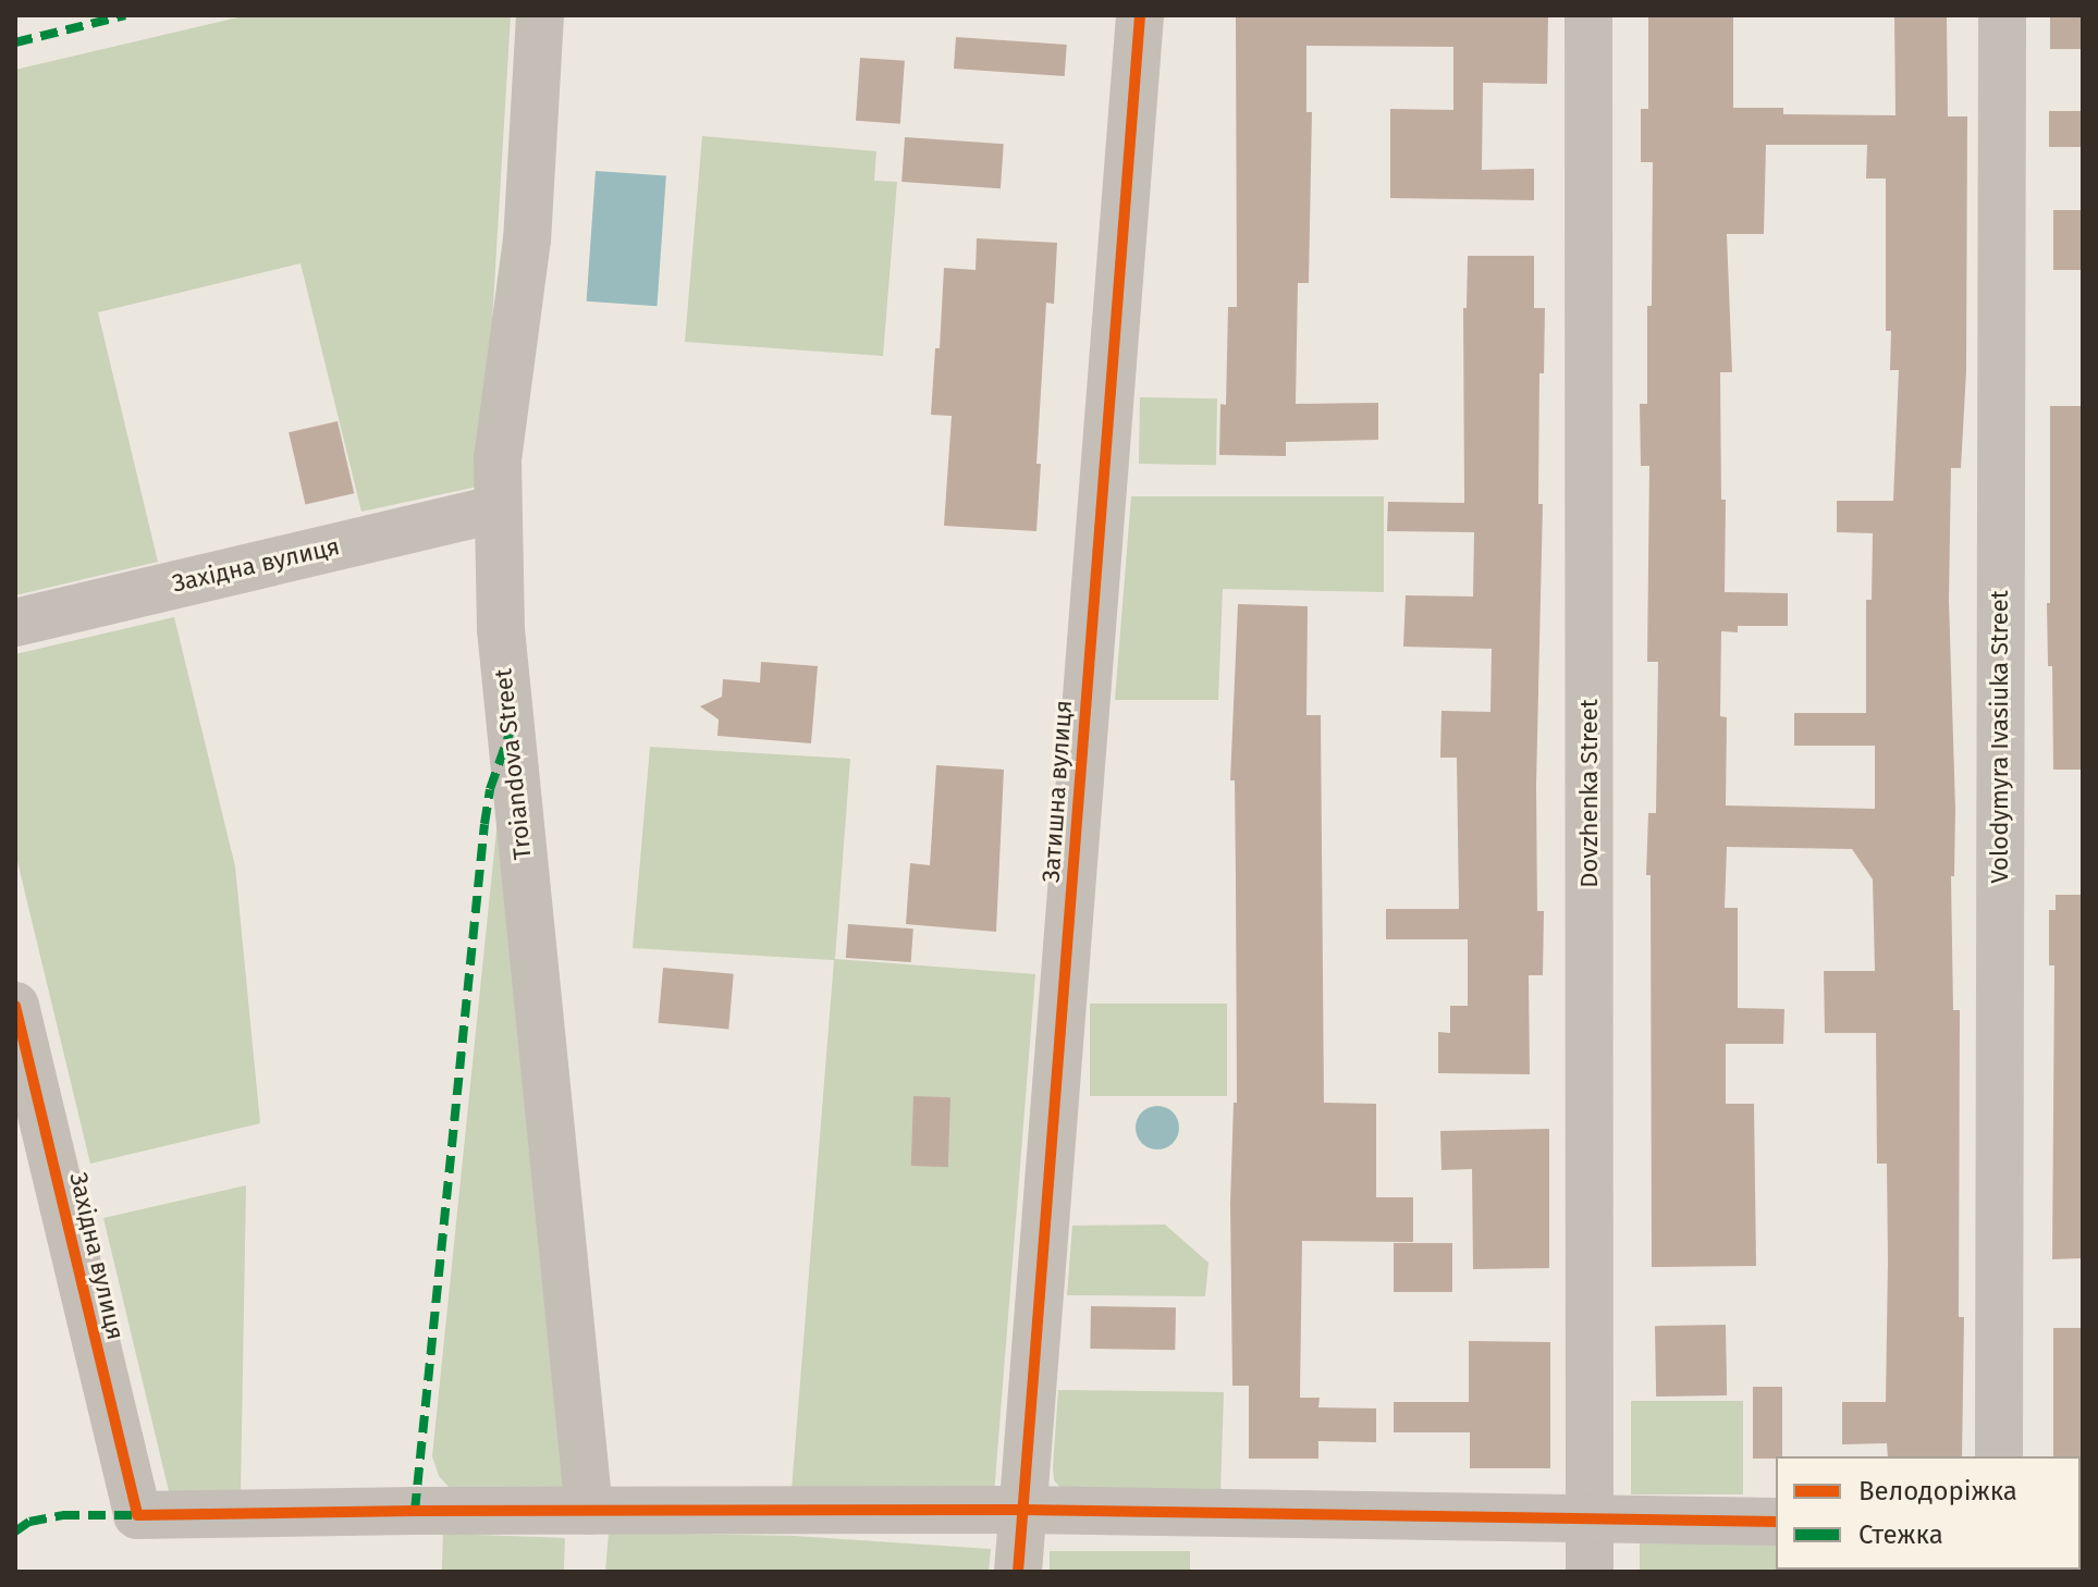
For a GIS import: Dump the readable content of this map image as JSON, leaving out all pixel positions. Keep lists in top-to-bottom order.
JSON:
{
  "streets": {
    "street": [
      "Західна вулиця",
      "Volodymyra Ivasiuka Street",
      "Troiandova Street",
      "Затишна вулиця",
      "Dovzhenka Street"
    ]
  },
  "crossings": [
    ["Західна вулиця", "Troiandova Street"]
  ],
  "legend": ["Велодоріжка", "Стежка"]
}
